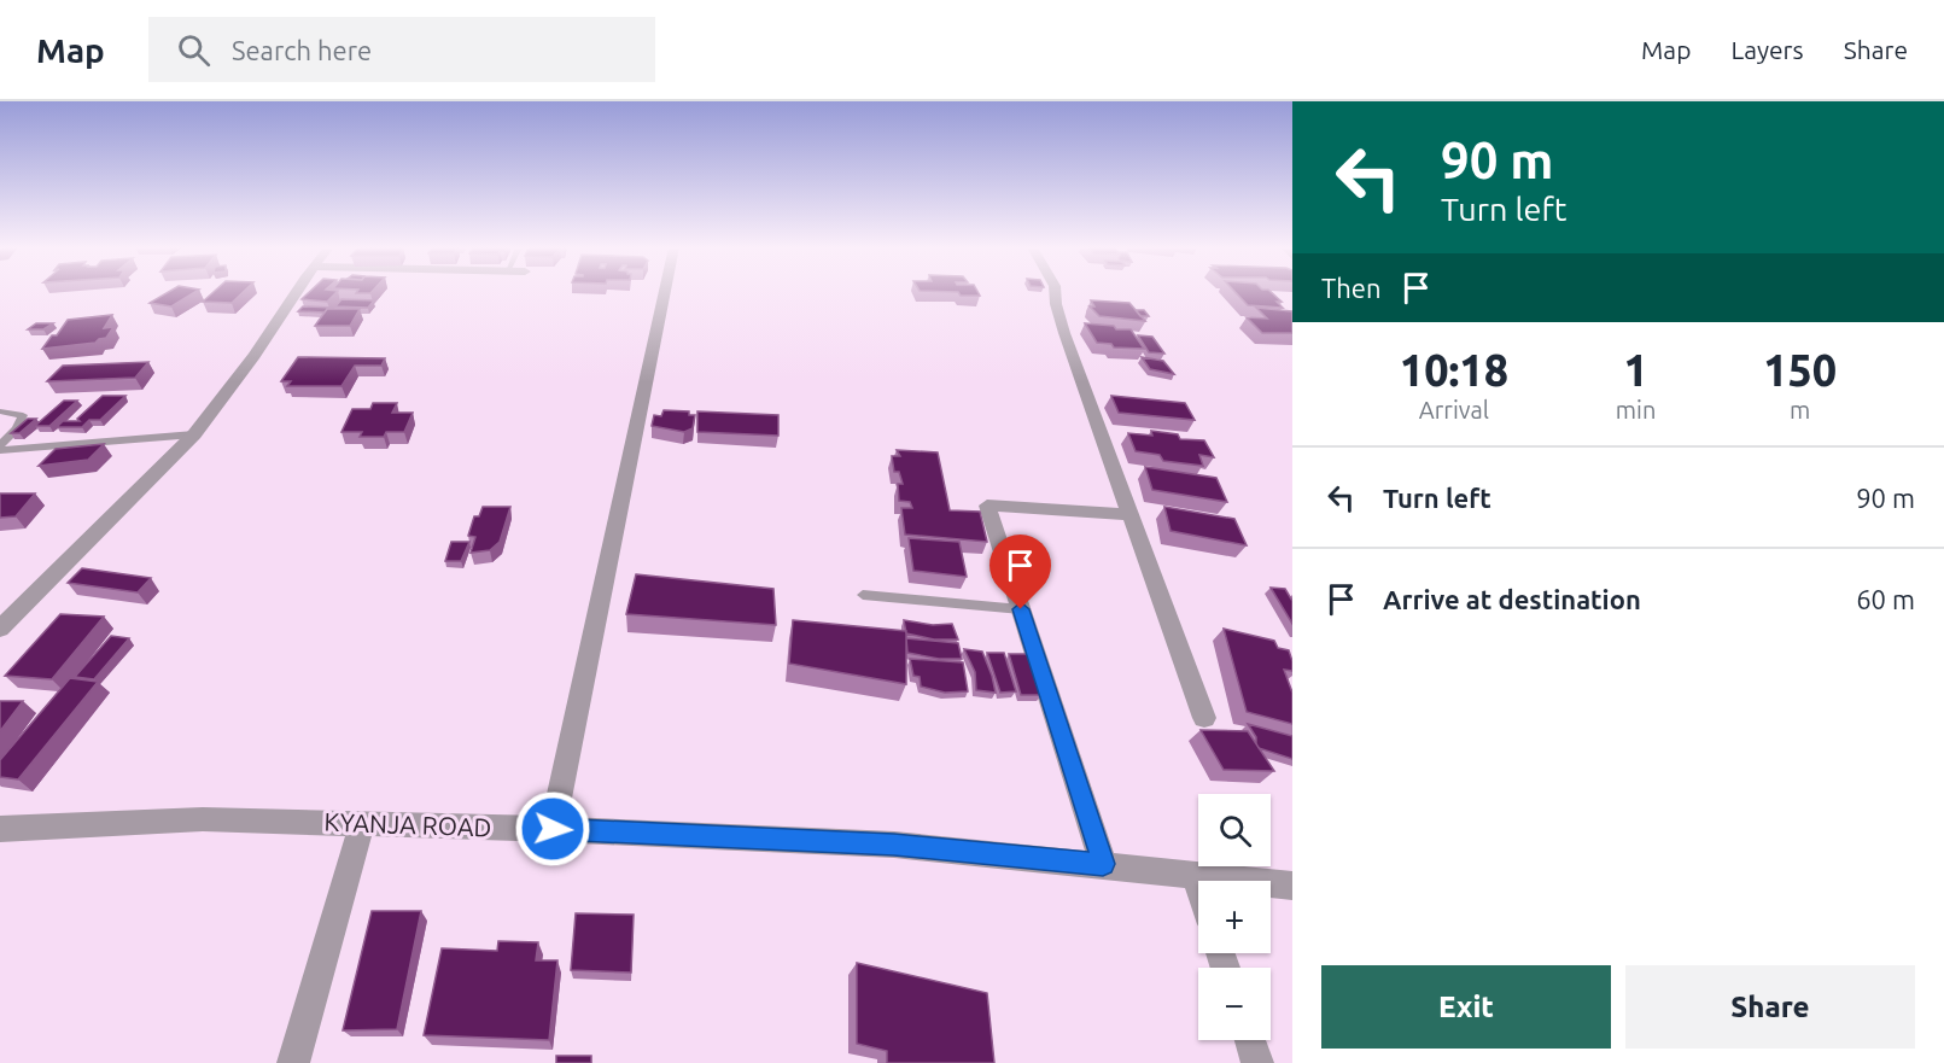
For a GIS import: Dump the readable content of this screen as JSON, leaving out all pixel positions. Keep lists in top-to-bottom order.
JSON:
{
  "streets": {
    "street": ["KYANJA ROAD"]
  },
  "page": {
    "header": "Map",
    "search": "Search here",
    "nav": ["Map", "Layers", "Share"],
    "turn": ["90 m", "Turn left"],
    "then": "Then",
    "eta": [
      "10:18",
      "Arrival",
      "1",
      "min",
      "150",
      "m"
    ],
    "list": [
      {
        "name": "Turn left",
        "value": "90 m"
      },
      {
        "name": "Arrive at destination",
        "value": "60 m"
      }
    ],
    "map_buttons": ["+", "−"],
    "buttons": ["Exit", "Share"]
  }
}
